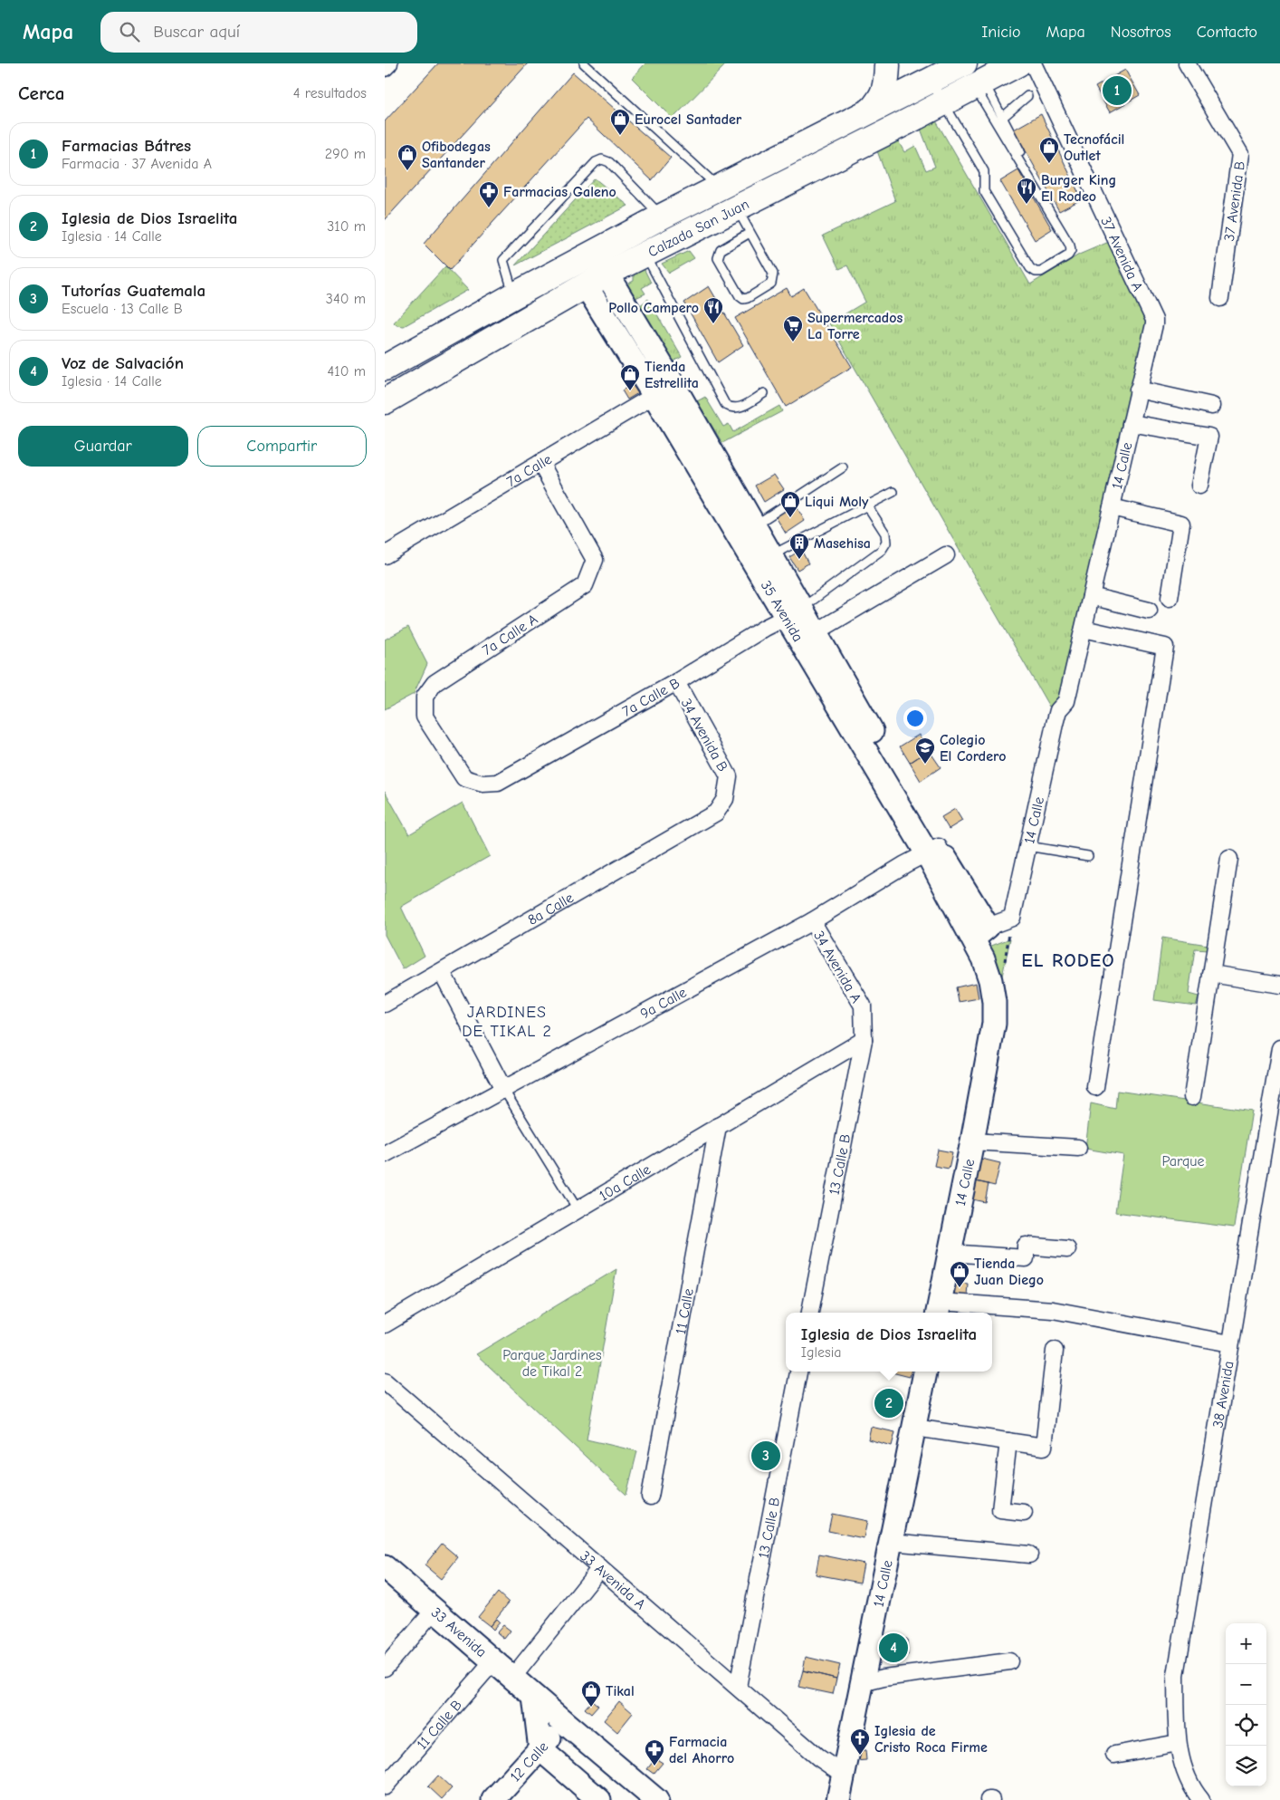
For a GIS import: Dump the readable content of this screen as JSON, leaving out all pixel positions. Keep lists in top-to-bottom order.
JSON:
{
  "streets": {
    "main road": ["Calzada San Juan"],
    "street": [
      "37 Avenida B",
      "37 Avenida A",
      "14 Calle",
      "7a Calle",
      "35 Avenida",
      "7a Calle A",
      "7a Calle B",
      "34 Avenida B",
      "8a Calle",
      "34 Avenida A",
      "9a Calle",
      "13 Calle B",
      "10a Calle",
      "11 Calle",
      "38 Avenida",
      "33 Avenida A",
      "33 Avenida",
      "11 Calle B",
      "12 Calle"
    ]
  },
  "crossings": [
    ["Calzada San Juan", "35 Avenida"],
    ["37 Avenida A", "14 Calle"],
    ["14 Calle", "35 Avenida"],
    ["14 Calle", "38 Avenida"],
    ["14 Calle", "33 Avenida A"],
    ["7a Calle", "35 Avenida"],
    ["7a Calle", "7a Calle A"],
    ["35 Avenida", "7a Calle B"],
    ["35 Avenida", "9a Calle"],
    ["7a Calle A", "7a Calle B"],
    ["7a Calle B", "34 Avenida B"],
    ["34 Avenida B", "8a Calle"],
    ["34 Avenida A", "9a Calle"],
    ["34 Avenida A", "13 Calle B"],
    ["34 Avenida A", "10a Calle"],
    ["13 Calle B", "10a Calle"],
    ["13 Calle B", "33 Avenida A"],
    ["10a Calle", "11 Calle"],
    ["33 Avenida", "11 Calle B"],
    ["33 Avenida", "12 Calle"]
  ],
  "districts": ["EL RODEO", "JARDINES DE TIKAL 2"],
  "parks": ["Parque", "Parque Jardines de Tikal 2"],
  "places": {
    "shop": [
      "Eurocel Santader",
      "Tecnofácil Outlet",
      "Ofibodegas Santander",
      "Tienda Estrellita",
      "Liqui Moly",
      "Tienda Juan Diego",
      "Tikal"
    ],
    "restaurant": ["Burger King El Rodeo", "Pollo Campero"],
    "pharmacy": ["Farmacias Galeno", "Farmacia del Ahorro"],
    "supermarket": ["Supermercados La Torre"],
    "building": ["Masehisa"],
    "school or university": ["Colegio El Cordero"],
    "church": ["Iglesia de Cristo Roca Firme"]
  },
  "page": {
    "header": "Mapa",
    "search": "Buscar aquí",
    "nav": [
      "Inicio",
      "Mapa",
      "Nosotros",
      "Contacto"
    ],
    "heading": ["Cerca", "4 resultados"],
    "pins": [
      "1",
      "2",
      "3",
      "4"
    ],
    "list": [
      {
        "mark": "1",
        "name": "Farmacias Bátres",
        "note": "Farmacia · 37 Avenida A",
        "value": "290 m"
      },
      {
        "mark": "2",
        "name": "Iglesia de Dios Israelita",
        "note": "Iglesia · 14 Calle",
        "value": "310 m"
      },
      {
        "mark": "3",
        "name": "Tutorías Guatemala",
        "note": "Escuela · 13 Calle B",
        "value": "340 m"
      },
      {
        "mark": "4",
        "name": "Voz de Salvación",
        "note": "Iglesia · 14 Calle",
        "value": "410 m"
      }
    ],
    "buttons": ["Guardar", "Compartir"],
    "popup": ["Iglesia de Dios Israelita", "Iglesia"],
    "map_buttons": ["+", "−"]
  }
}
